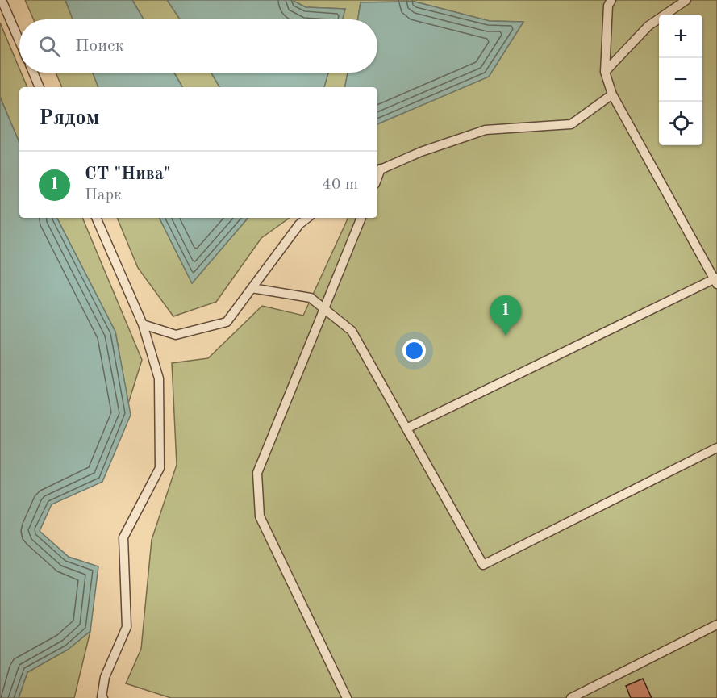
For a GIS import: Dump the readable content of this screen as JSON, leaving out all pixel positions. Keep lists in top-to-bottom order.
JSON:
{
  "page": {
    "map_buttons": ["+", "−"],
    "search": "Поиск",
    "heading": "Рядом",
    "list": [
      {
        "mark": "1",
        "name": "СТ \"Нива\"",
        "note": "Парк",
        "value": "40 m"
      }
    ],
    "pins": "1"
  }
}
